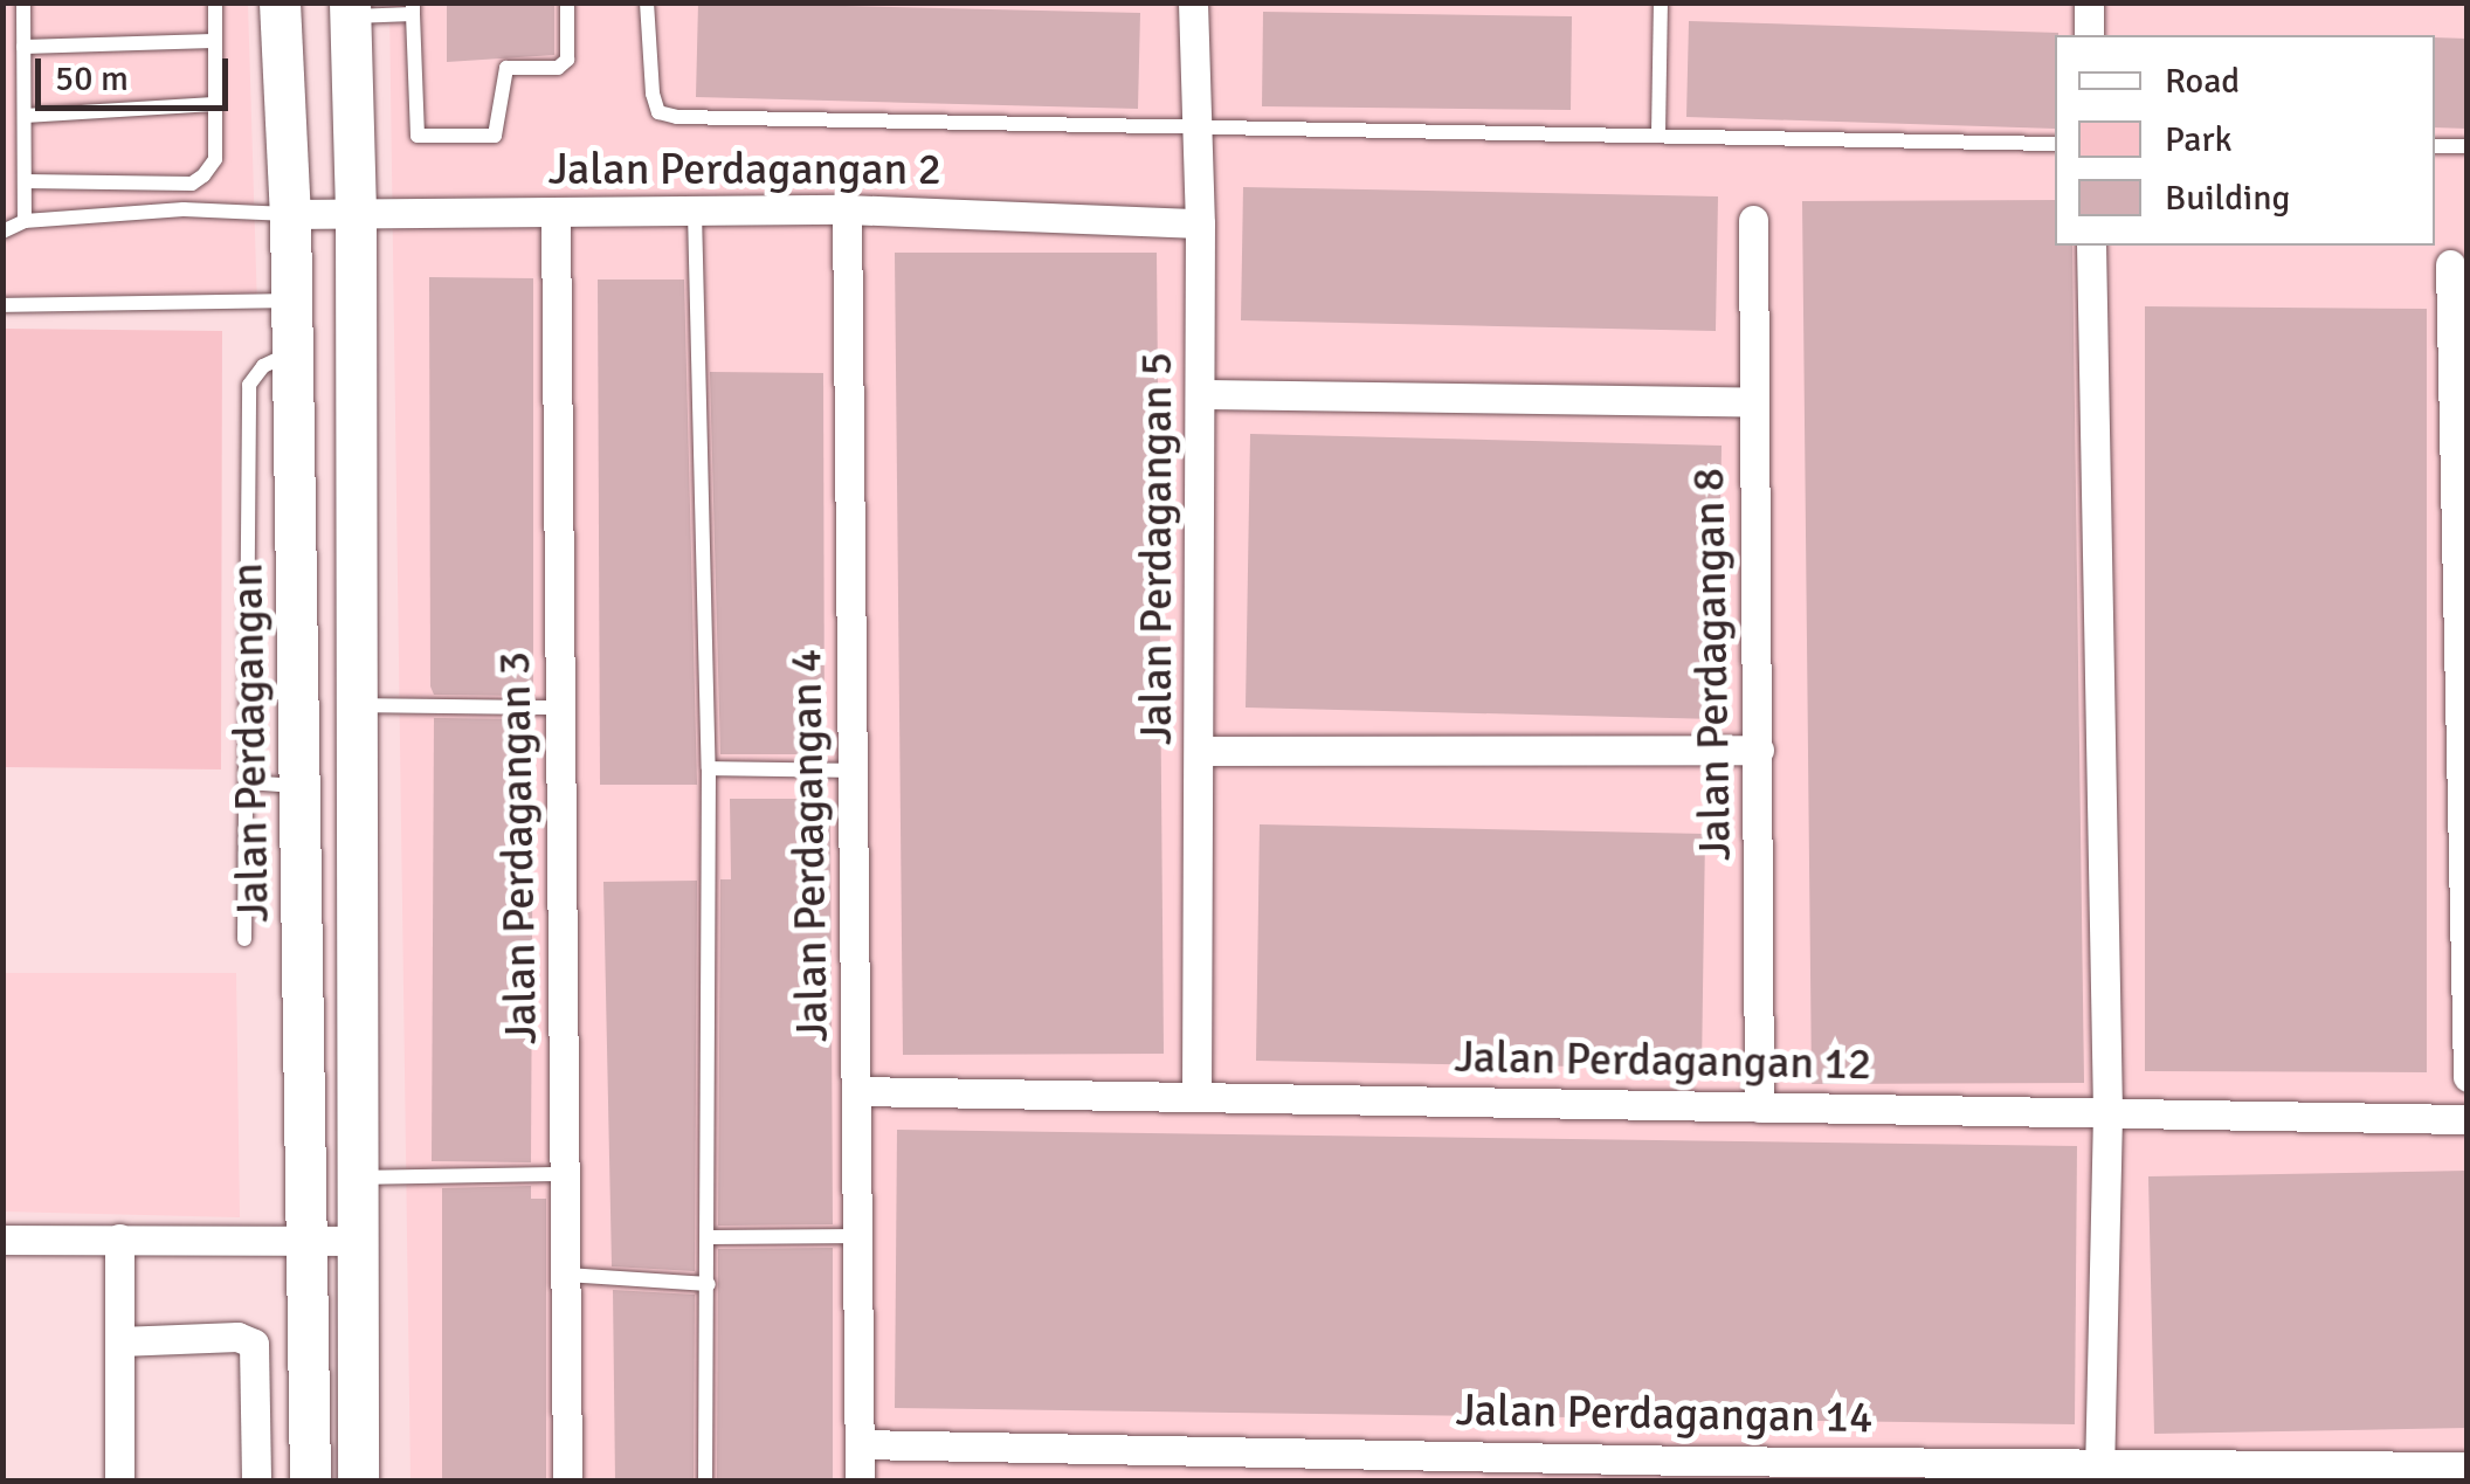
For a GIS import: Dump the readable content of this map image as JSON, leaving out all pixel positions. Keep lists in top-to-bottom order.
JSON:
{
  "streets": {
    "main road": ["Jalan Perdagangan"],
    "street": [
      "Jalan Perdagangan 2",
      "Jalan Perdagangan 5",
      "Jalan Perdagangan 8",
      "Jalan Perdagangan 4",
      "Jalan Perdagangan 3",
      "Jalan Perdagangan 12",
      "Jalan Perdagangan 14"
    ]
  },
  "crossings": [
    ["Jalan Perdagangan 2", "Jalan Perdagangan 5"],
    ["Jalan Perdagangan 2", "Jalan Perdagangan"],
    ["Jalan Perdagangan 2", "Jalan Perdagangan 4"],
    ["Jalan Perdagangan 2", "Jalan Perdagangan 3"],
    ["Jalan Perdagangan 5", "Jalan Perdagangan 12"],
    ["Jalan Perdagangan 8", "Jalan Perdagangan 12"],
    ["Jalan Perdagangan 4", "Jalan Perdagangan 12"],
    ["Jalan Perdagangan 4", "Jalan Perdagangan 14"]
  ],
  "legend": ["Road", "Park", "Building"],
  "scale_bar": "50 m"
}
